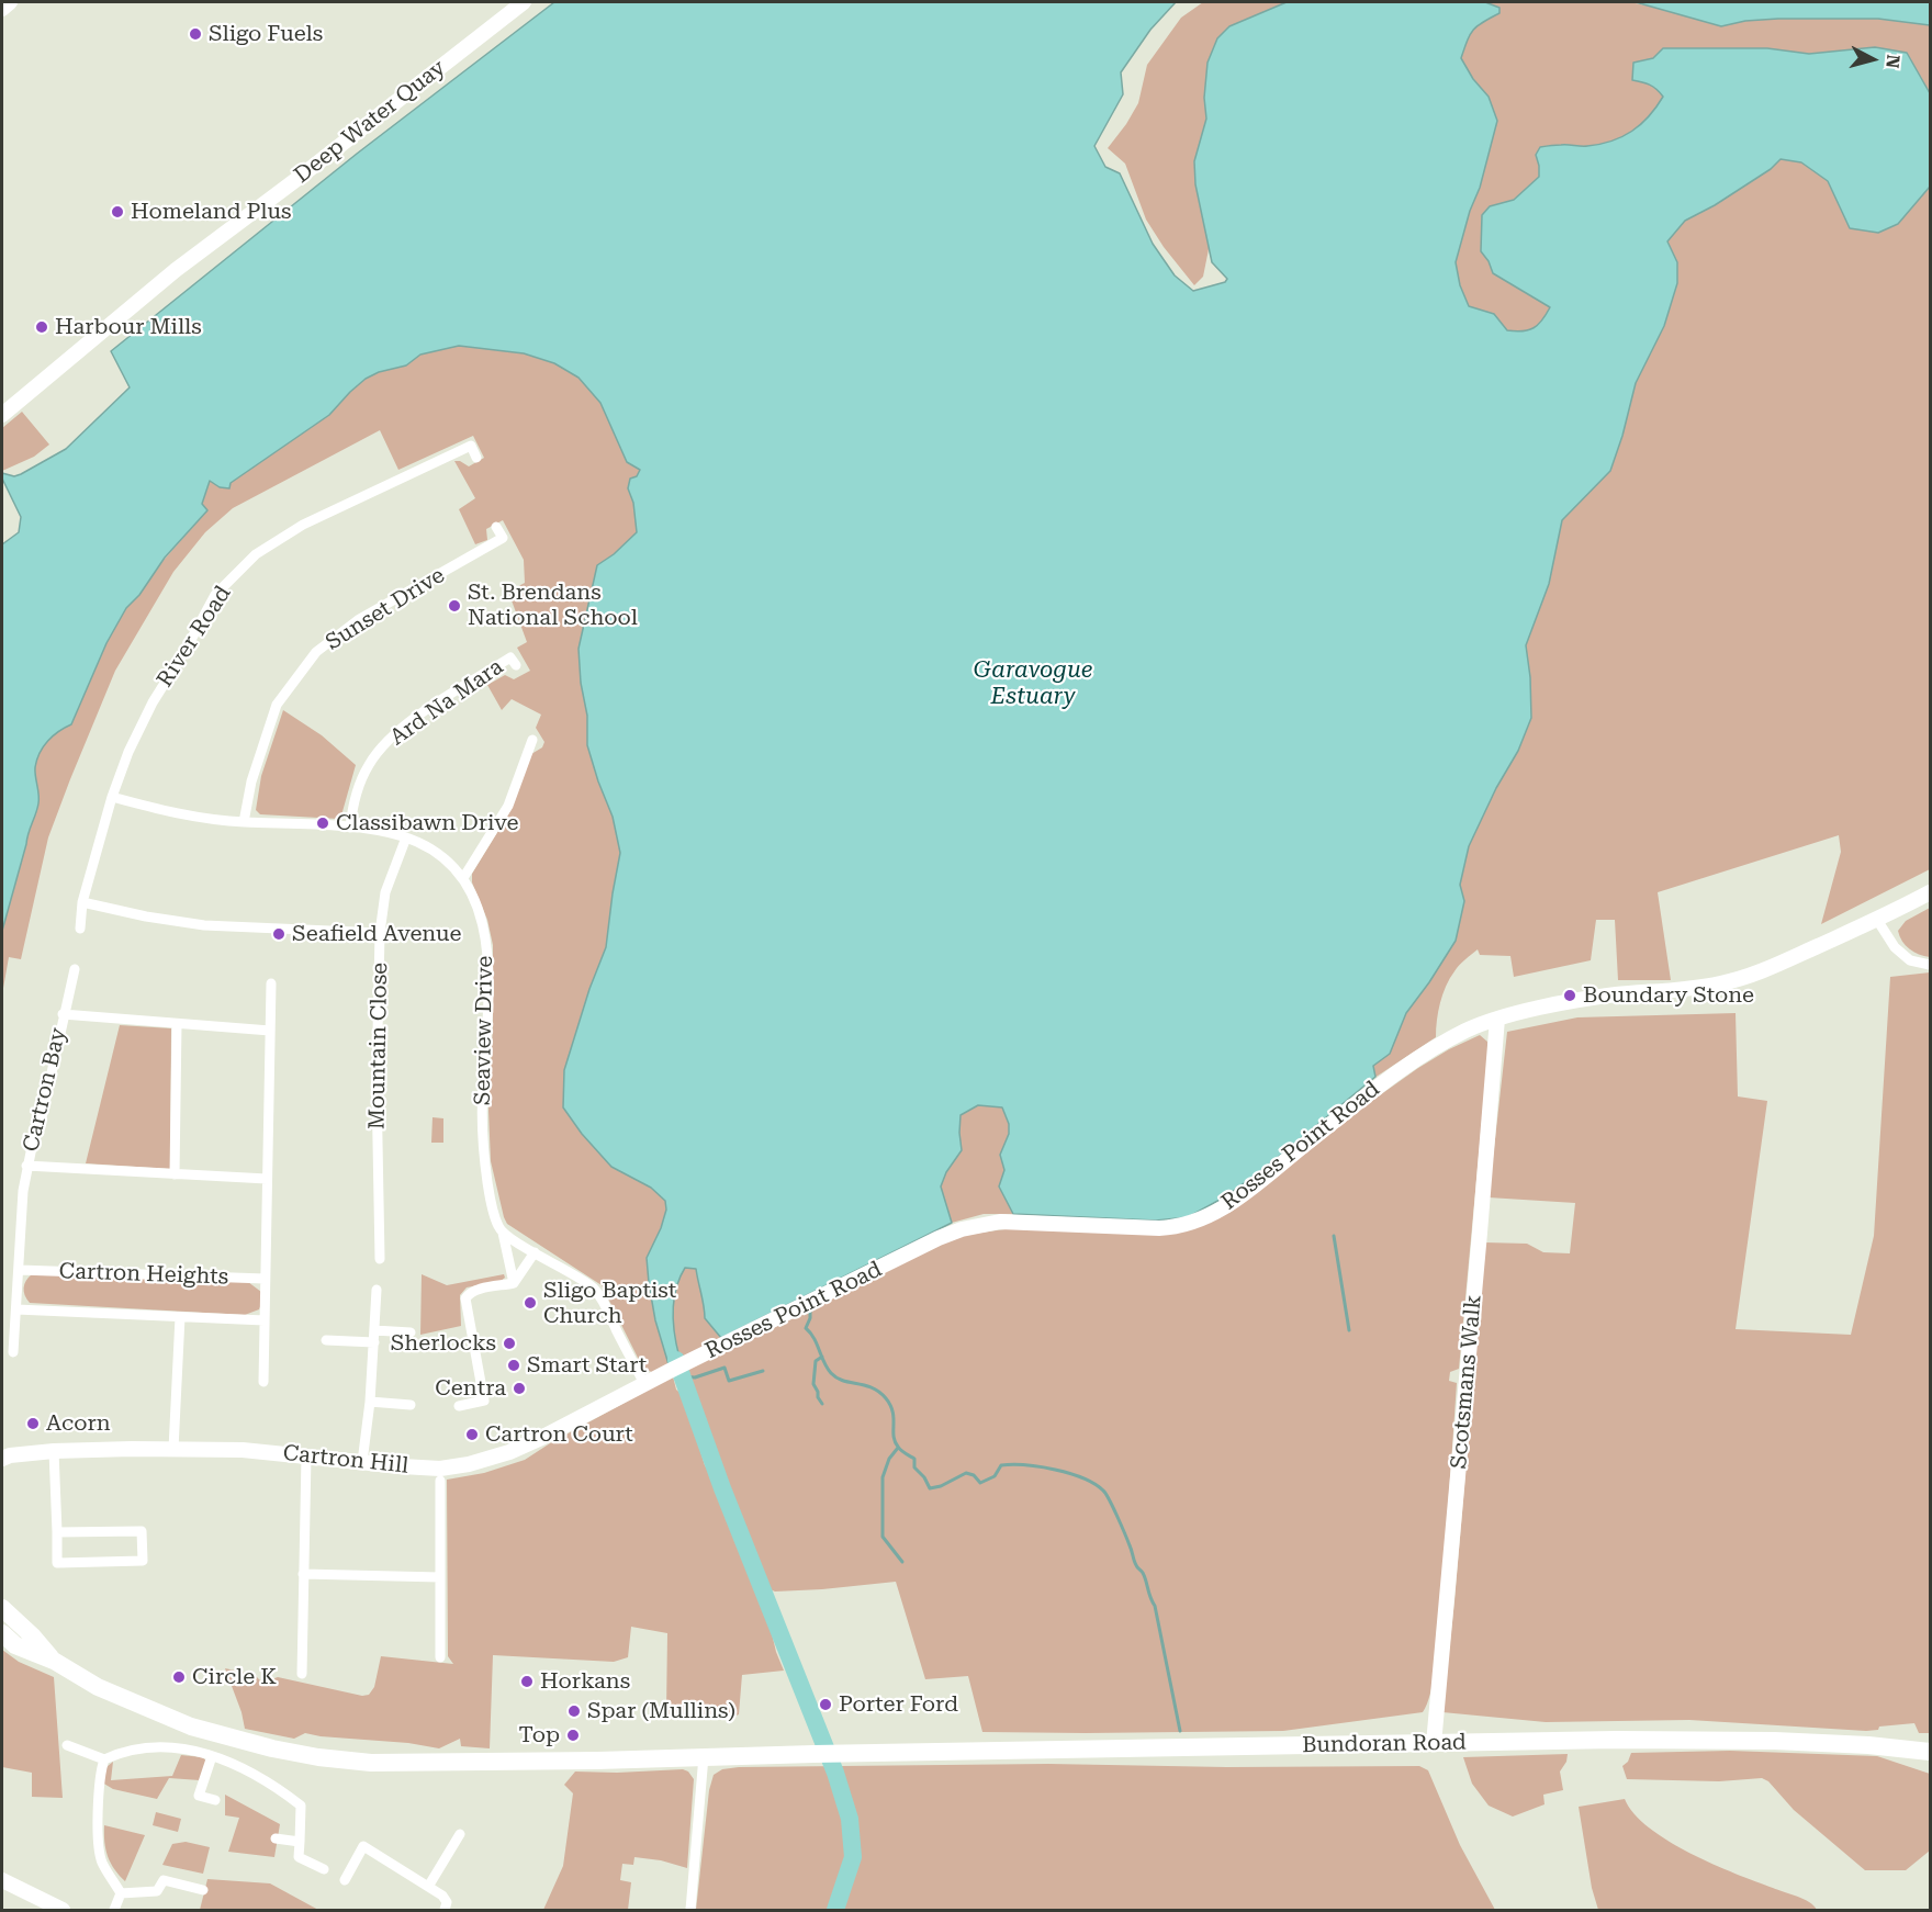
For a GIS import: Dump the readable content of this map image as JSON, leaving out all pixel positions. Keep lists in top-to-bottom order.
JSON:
{
  "streets": {
    "highway": ["Bundoran Road"],
    "main road": [
      "Deep Water Quay",
      "Rosses Point Road",
      "Scotsmans Walk",
      "Cartron Hill"
    ],
    "street": [
      "Sunset Drive",
      "River Road",
      "Ard Na Mara",
      "Seaview Drive",
      "Mountain Close",
      "Cartron Bay",
      "Cartron Heights"
    ]
  },
  "crossings": [
    ["Sunset Drive", "Seaview Drive"],
    ["River Road", "Seaview Drive"],
    ["Ard Na Mara", "Seaview Drive"],
    ["Seaview Drive", "Mountain Close"],
    ["Cartron Bay", "Cartron Heights"],
    ["Rosses Point Road", "Scotsmans Walk"],
    ["Rosses Point Road", "Cartron Hill"],
    ["Cartron Heights", "Cartron Hill"],
    ["Scotsmans Walk", "Bundoran Road"]
  ],
  "water": ["Garavogue Estuary"],
  "places": [
    "Sligo Fuels",
    "Homeland Plus",
    "Harbour Mills",
    "St. Brendans National School",
    "Classibawn Drive",
    "Seafield Avenue",
    "Boundary Stone",
    "Sligo Baptist Church",
    "Sherlocks",
    "Smart Start",
    "Centra",
    "Acorn",
    "Cartron Court",
    "Circle K",
    "Horkans",
    "Porter Ford",
    "Spar (Mullins)",
    "Top"
  ],
  "north": "right"
}
